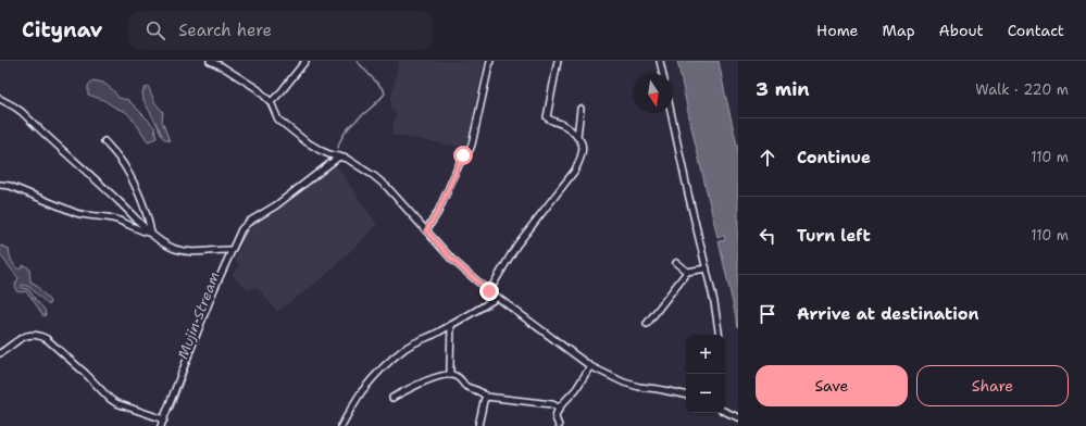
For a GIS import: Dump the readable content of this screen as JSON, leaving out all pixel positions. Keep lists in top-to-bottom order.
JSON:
{
  "water": ["Mujin Stream"],
  "north": "bottom",
  "page": {
    "header": "Citynav",
    "search": "Search here",
    "nav": [
      "Home",
      "Map",
      "About",
      "Contact"
    ],
    "heading": ["3 min", "Walk · 220 m"],
    "list": [
      ["Continue", "110 m"],
      ["Turn left", "110 m"],
      "Arrive at destination"
    ],
    "map_buttons": ["+", "−"],
    "buttons": ["Save", "Share"]
  }
}
